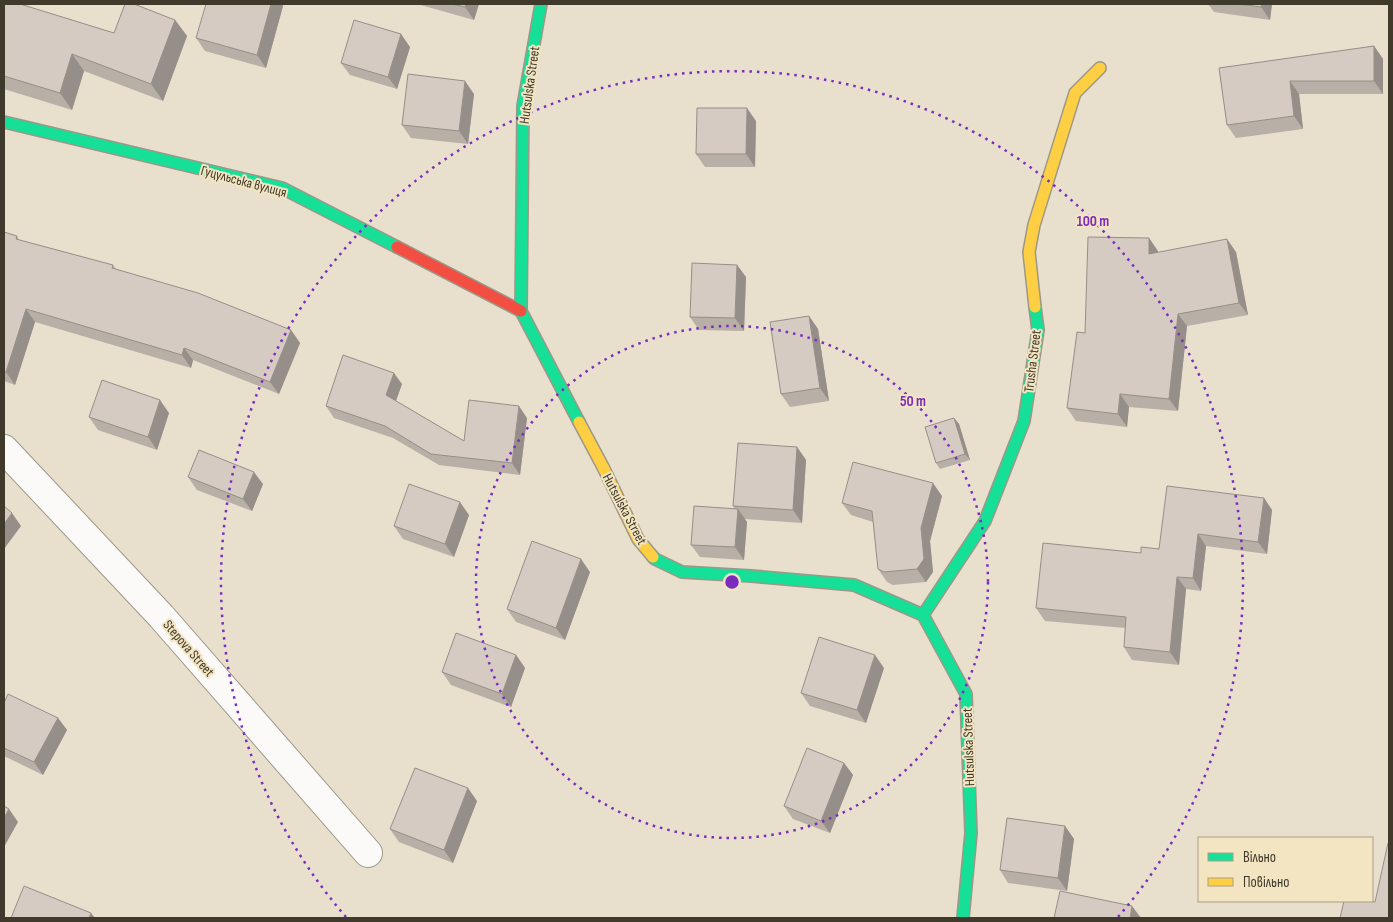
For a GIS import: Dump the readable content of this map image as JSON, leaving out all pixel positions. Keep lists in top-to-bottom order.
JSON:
{
  "streets": {
    "street": [
      "Hutsulska Street",
      "Гуцульська вулиця",
      "Trusha Street",
      "Stepova Street"
    ]
  },
  "crossings": [
    ["Hutsulska Street", "Гуцульська вулиця"],
    ["Hutsulska Street", "Trusha Street"]
  ],
  "legend": ["Вільно", "Повільно"],
  "rings": ["100 m", "50 m"]
}
